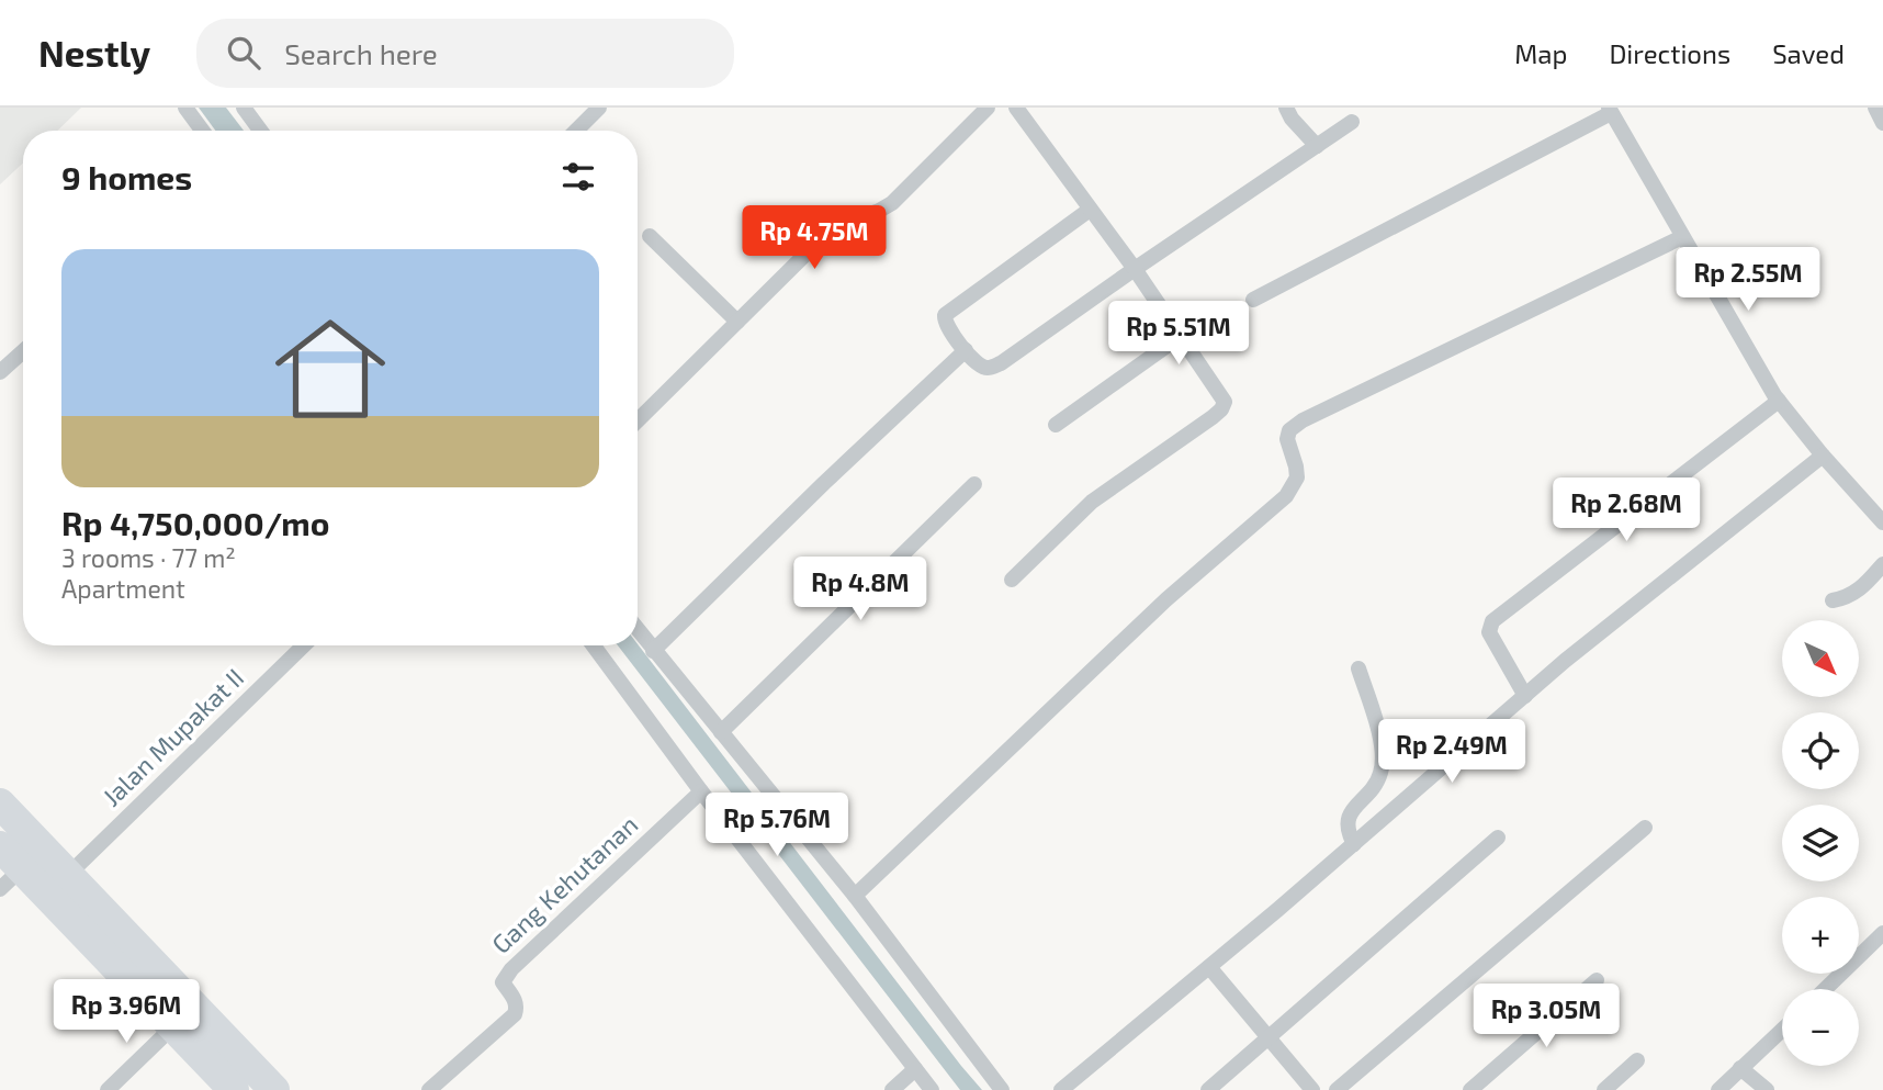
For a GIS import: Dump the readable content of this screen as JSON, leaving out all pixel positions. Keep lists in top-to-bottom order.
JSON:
{
  "streets": {
    "street": ["Jalan Mupakat II", "Gang Kehutanan"]
  },
  "north": "bottom right",
  "page": {
    "header": "Nestly",
    "search": "Search here",
    "nav": ["Map", "Directions", "Saved"],
    "heading": "9 homes",
    "price": [
      "Rp 4.75M",
      "Rp 2.55M",
      "Rp 5.51M",
      "Rp 2.68M",
      "Rp 4.8M",
      "Rp 2.49M",
      "Rp 5.76M",
      "Rp 3.96M",
      "Rp 3.05M"
    ],
    "list": [
      {
        "name": "Rp 4,750,000/mo",
        "note": "3 rooms · 77 m² · Apartment"
      }
    ],
    "map_buttons": ["+", "−"]
  }
}
